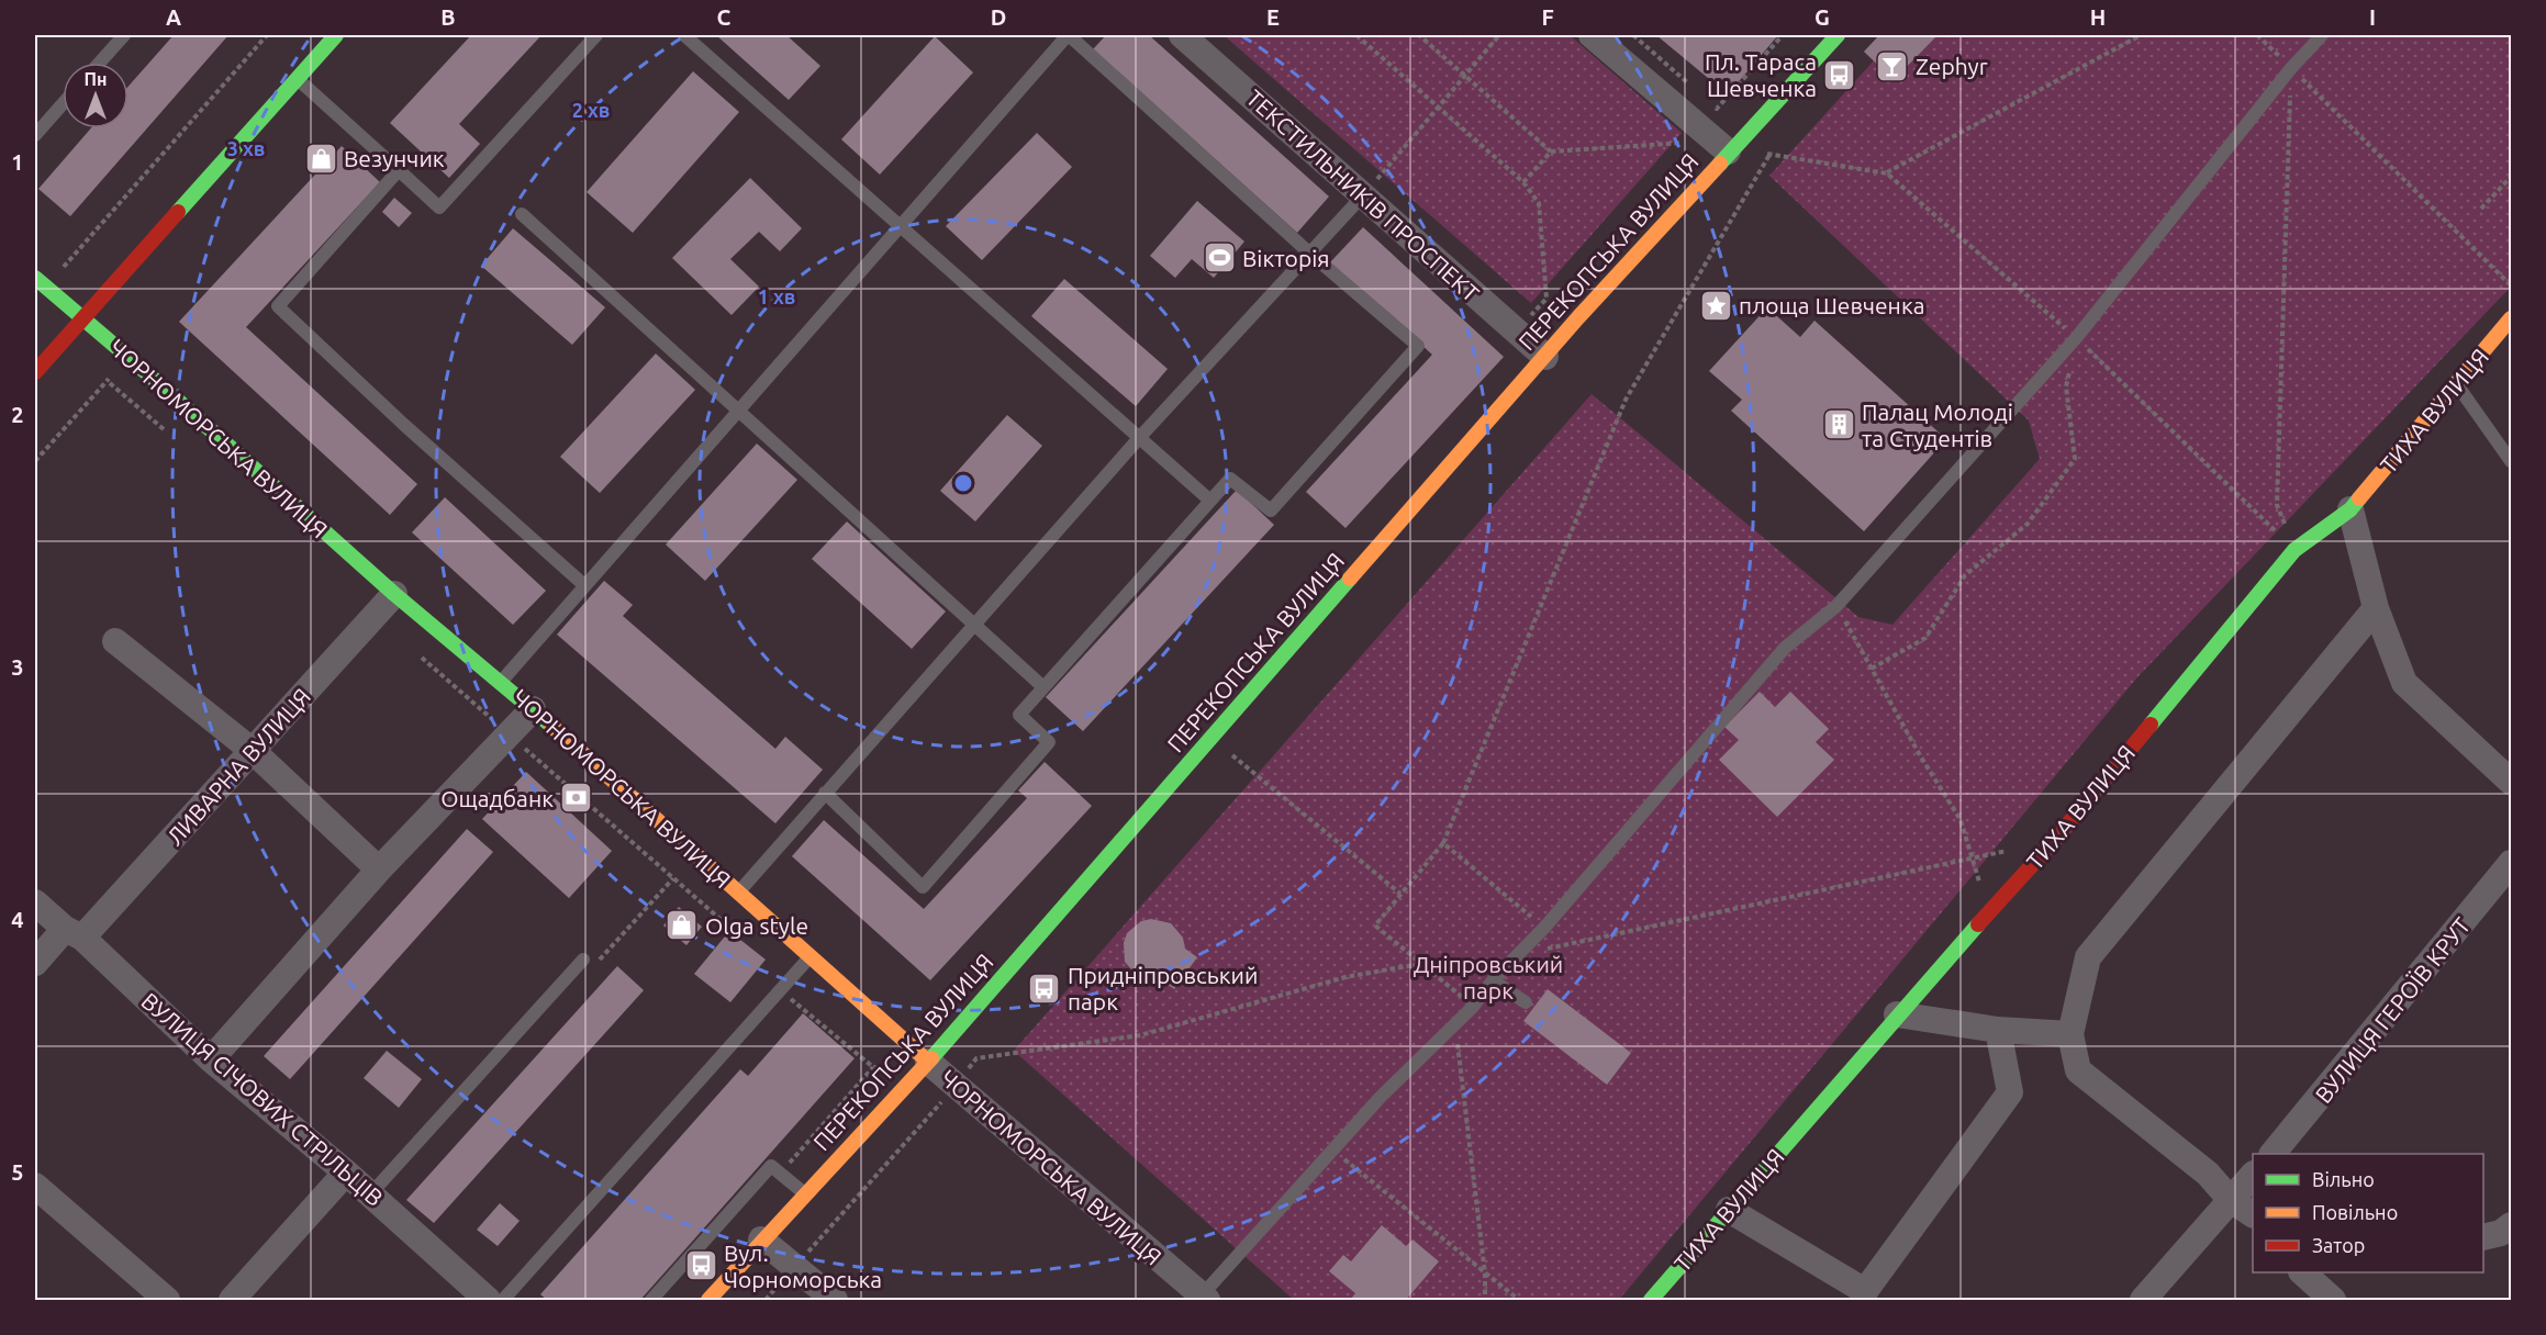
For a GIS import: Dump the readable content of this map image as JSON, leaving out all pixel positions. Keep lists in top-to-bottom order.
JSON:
{
  "streets": {
    "street": [
      "ТЕКСТИЛЬНИКІВ ПРОСПЕКТ",
      "ПЕРЕКОПСЬКА ВУЛИЦЯ",
      "ТИХА ВУЛИЦЯ",
      "ЧОРНОМОРСЬКА ВУЛИЦЯ",
      "ЛИВАРНА ВУЛИЦЯ",
      "ВУЛИЦЯ ГЕРОЇВ КРУТ",
      "ВУЛИЦЯ СІЧОВИХ СТРІЛЬЦІВ"
    ]
  },
  "crossings": [
    ["ТЕКСТИЛЬНИКІВ ПРОСПЕКТ", "ПЕРЕКОПСЬКА ВУЛИЦЯ"],
    ["ПЕРЕКОПСЬКА ВУЛИЦЯ", "ЧОРНОМОРСЬКА ВУЛИЦЯ"],
    ["ЧОРНОМОРСЬКА ВУЛИЦЯ", "ЛИВАРНА ВУЛИЦЯ"],
    ["ЛИВАРНА ВУЛИЦЯ", "ВУЛИЦЯ СІЧОВИХ СТРІЛЬЦІВ"]
  ],
  "parks": ["Дніпровський парк"],
  "places": {
    "bar": ["Zephyr"],
    "bus stop": ["Пл. Тараса Шевченка", "Придніпровський парк", "Вул. Чорноморська"],
    "shop": ["Везунчик", "Olga style"],
    "sports": ["Вікторія"],
    "place": ["площа Шевченка"],
    "building": ["Палац Молоді та Студентів"],
    "bank": ["Ощадбанк"]
  },
  "legend": ["Вільно", "Повільно", "Затор"],
  "north": "top",
  "grid": {
    "columns": [
      "A",
      "B",
      "C",
      "D",
      "E",
      "F",
      "G",
      "H",
      "I"
    ],
    "rows": [
      "1",
      "2",
      "3",
      "4",
      "5"
    ]
  },
  "rings": ["2 хв", "3 хв", "1 хв"]
}
